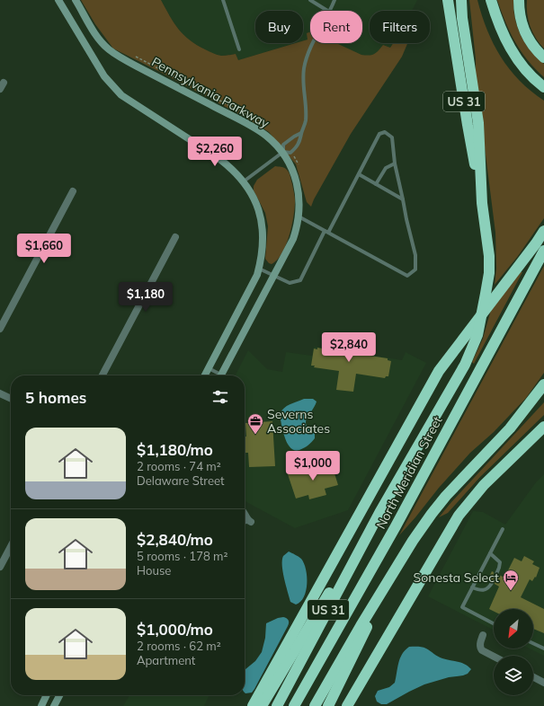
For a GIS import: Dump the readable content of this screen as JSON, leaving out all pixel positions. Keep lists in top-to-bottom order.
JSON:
{
  "streets": {
    "highway": ["US 31", "North Meridian Street"],
    "main road": ["Pennsylvania Parkway"]
  },
  "places": {
    "office": ["Severns Associates"],
    "hotel": ["Sonesta Select"]
  },
  "north": "bottom left",
  "page": {
    "chip": ["Buy", "Rent", "Filters"],
    "price": [
      "$2,260",
      "$1,660",
      "$1,180",
      "$2,840",
      "$1,000"
    ],
    "heading": "5 homes",
    "list": [
      {
        "name": "$1,180/mo",
        "note": "2 rooms · 74 m² · Delaware Street"
      },
      {
        "name": "$2,840/mo",
        "note": "5 rooms · 178 m² · House"
      },
      {
        "name": "$1,000/mo",
        "note": "2 rooms · 62 m² · Apartment"
      }
    ]
  }
}
